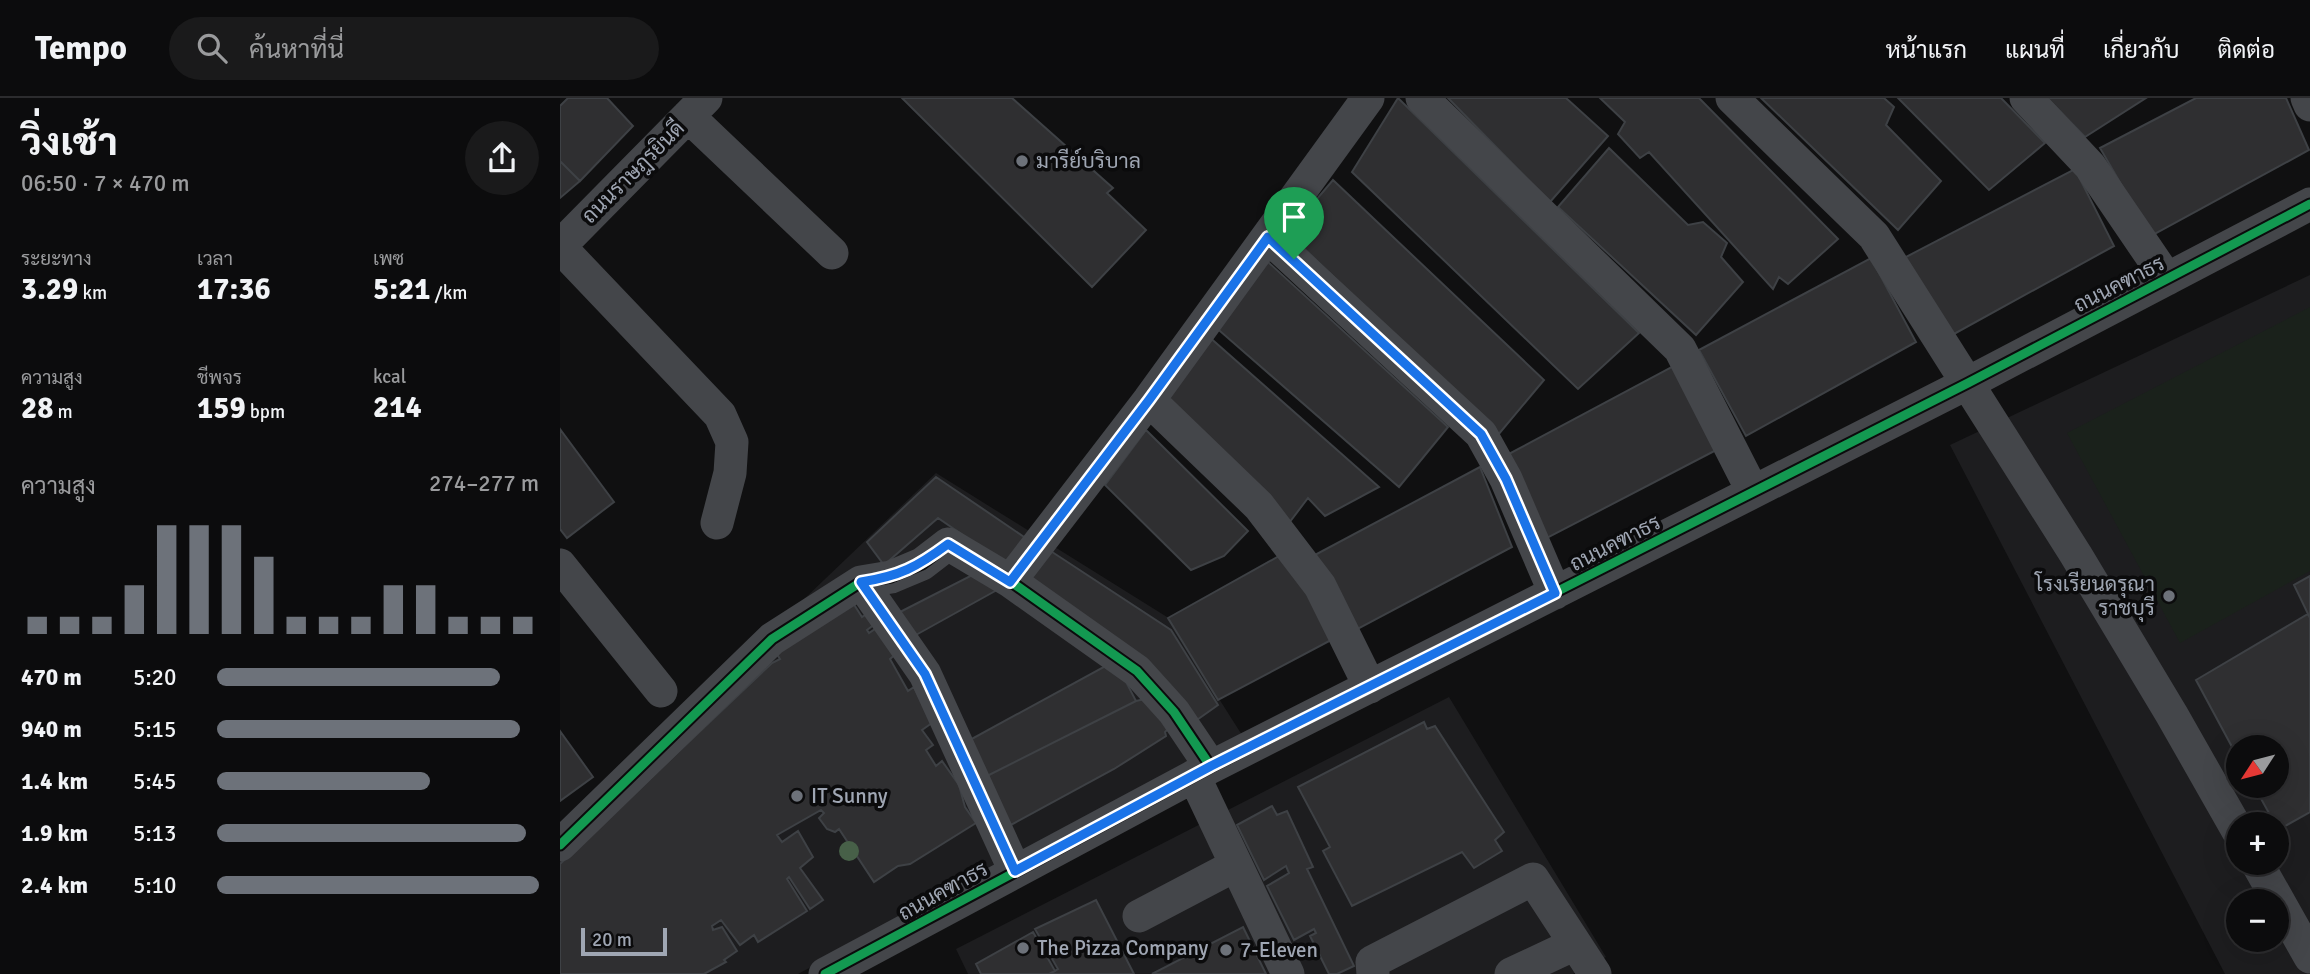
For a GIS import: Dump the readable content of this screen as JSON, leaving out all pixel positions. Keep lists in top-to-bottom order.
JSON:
{
  "streets": {
    "street": ["ถนนราษฎรยินดี", "ถนนคฑาธร"]
  },
  "places": [
    "มารีย์บริบาล",
    "โรงเรียนดรุณา ราชบุรี",
    "IT Sunny",
    "The Pizza Company",
    "7-Eleven"
  ],
  "scale_bar": "20 m",
  "north": "bottom left",
  "page": {
    "header": "Tempo",
    "search": "ค้นหาที่นี่",
    "nav": [
      "หน้าแรก",
      "แผนที่",
      "เกี่ยวกับ",
      "ติดต่อ"
    ],
    "heading": ["วิ่งเช้า", "06:50 · 7 × 470 m"],
    "stats": [
      ["ระยะทาง", "3.29 km"],
      ["เวลา", "17:36"],
      ["เพซ", "5:21 /km"],
      ["ความสูง", "28 m"],
      ["ชีพจร", "159 bpm"],
      ["kcal", "214"]
    ],
    "chart": ["ความสูง", "274–277 m"],
    "list": [
      {
        "name": "470 m",
        "note": "5:20"
      },
      {
        "name": "940 m",
        "note": "5:15"
      },
      {
        "name": "1.4 km",
        "note": "5:45"
      },
      {
        "name": "1.9 km",
        "note": "5:13"
      },
      {
        "name": "2.4 km",
        "note": "5:10"
      }
    ],
    "map_buttons": ["+", "−"],
    "scale": "20 m"
  }
}
